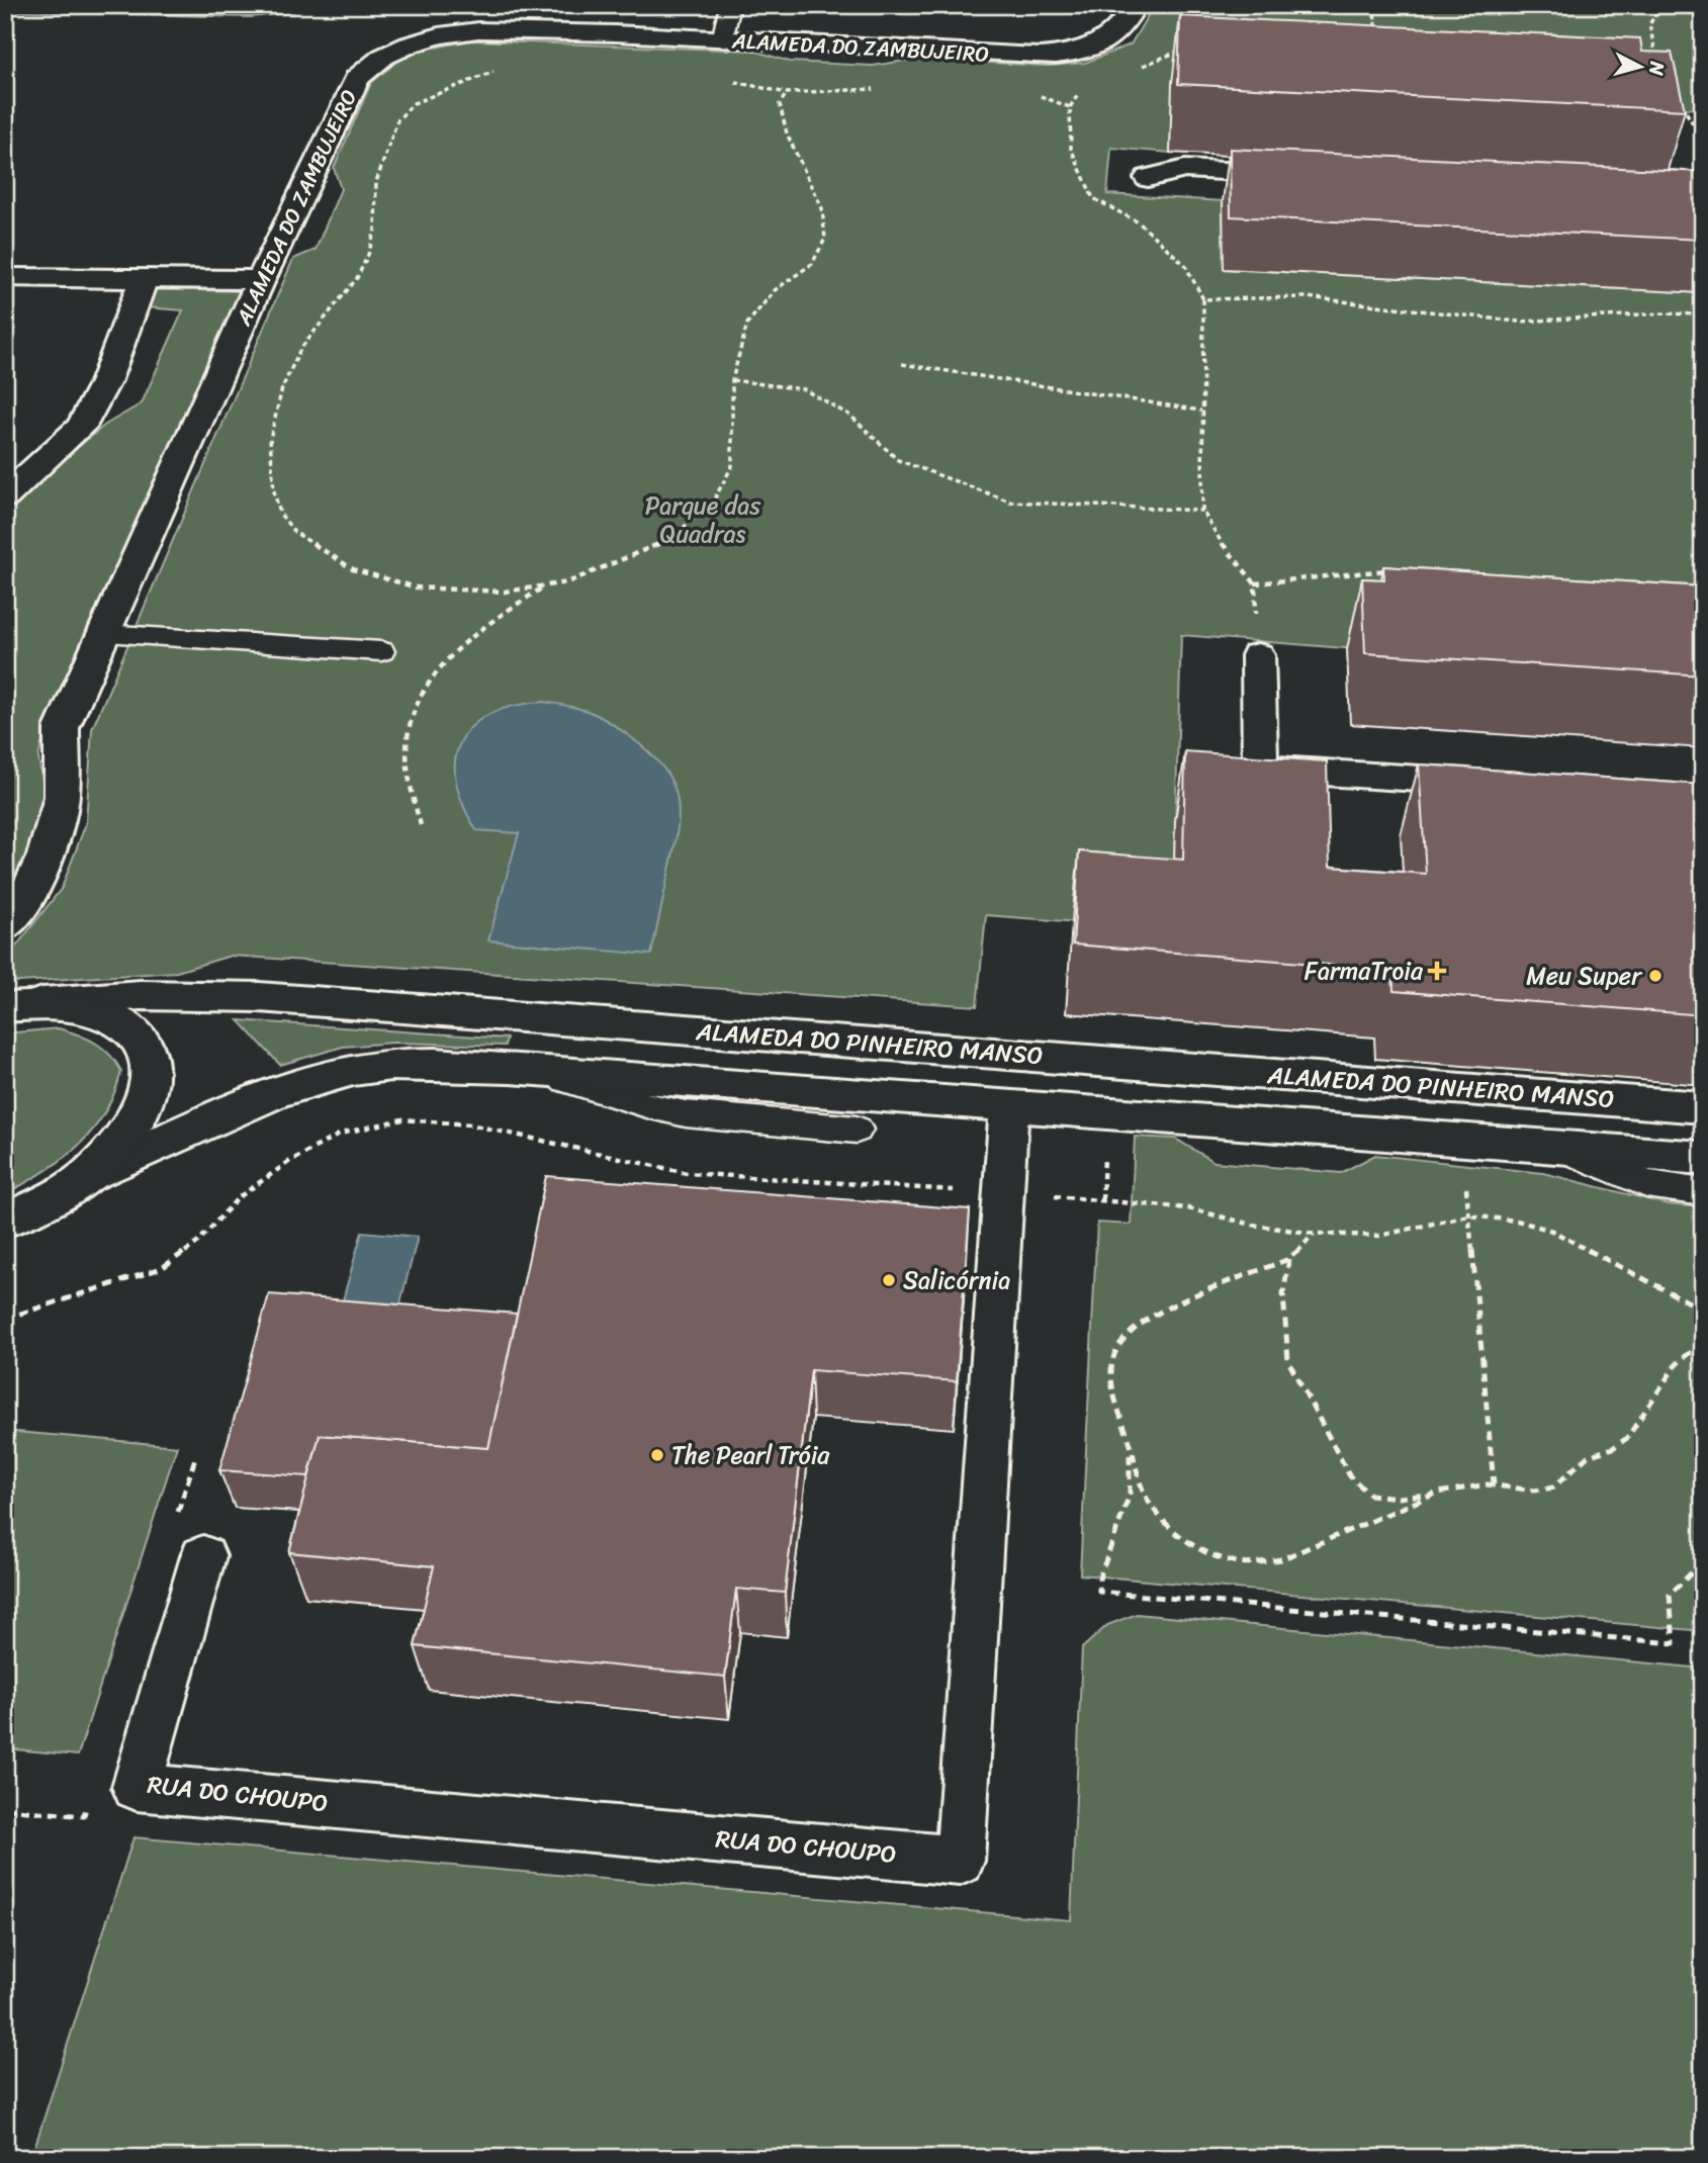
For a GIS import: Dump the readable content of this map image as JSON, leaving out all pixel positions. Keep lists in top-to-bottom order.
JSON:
{
  "streets": {
    "street": ["ALAMEDA DO ZAMBUJEIRO", "ALAMEDA DO PINHEIRO MANSO", "RUA DO CHOUPO"]
  },
  "crossings": [
    ["ALAMEDA DO PINHEIRO MANSO", "RUA DO CHOUPO"]
  ],
  "parks": ["Parque das Quadras"],
  "places": {
    "health": ["FarmaTroia"],
    "other": ["Meu Super", "Salicórnia", "The Pearl Tróia"]
  },
  "north": "right"
}
